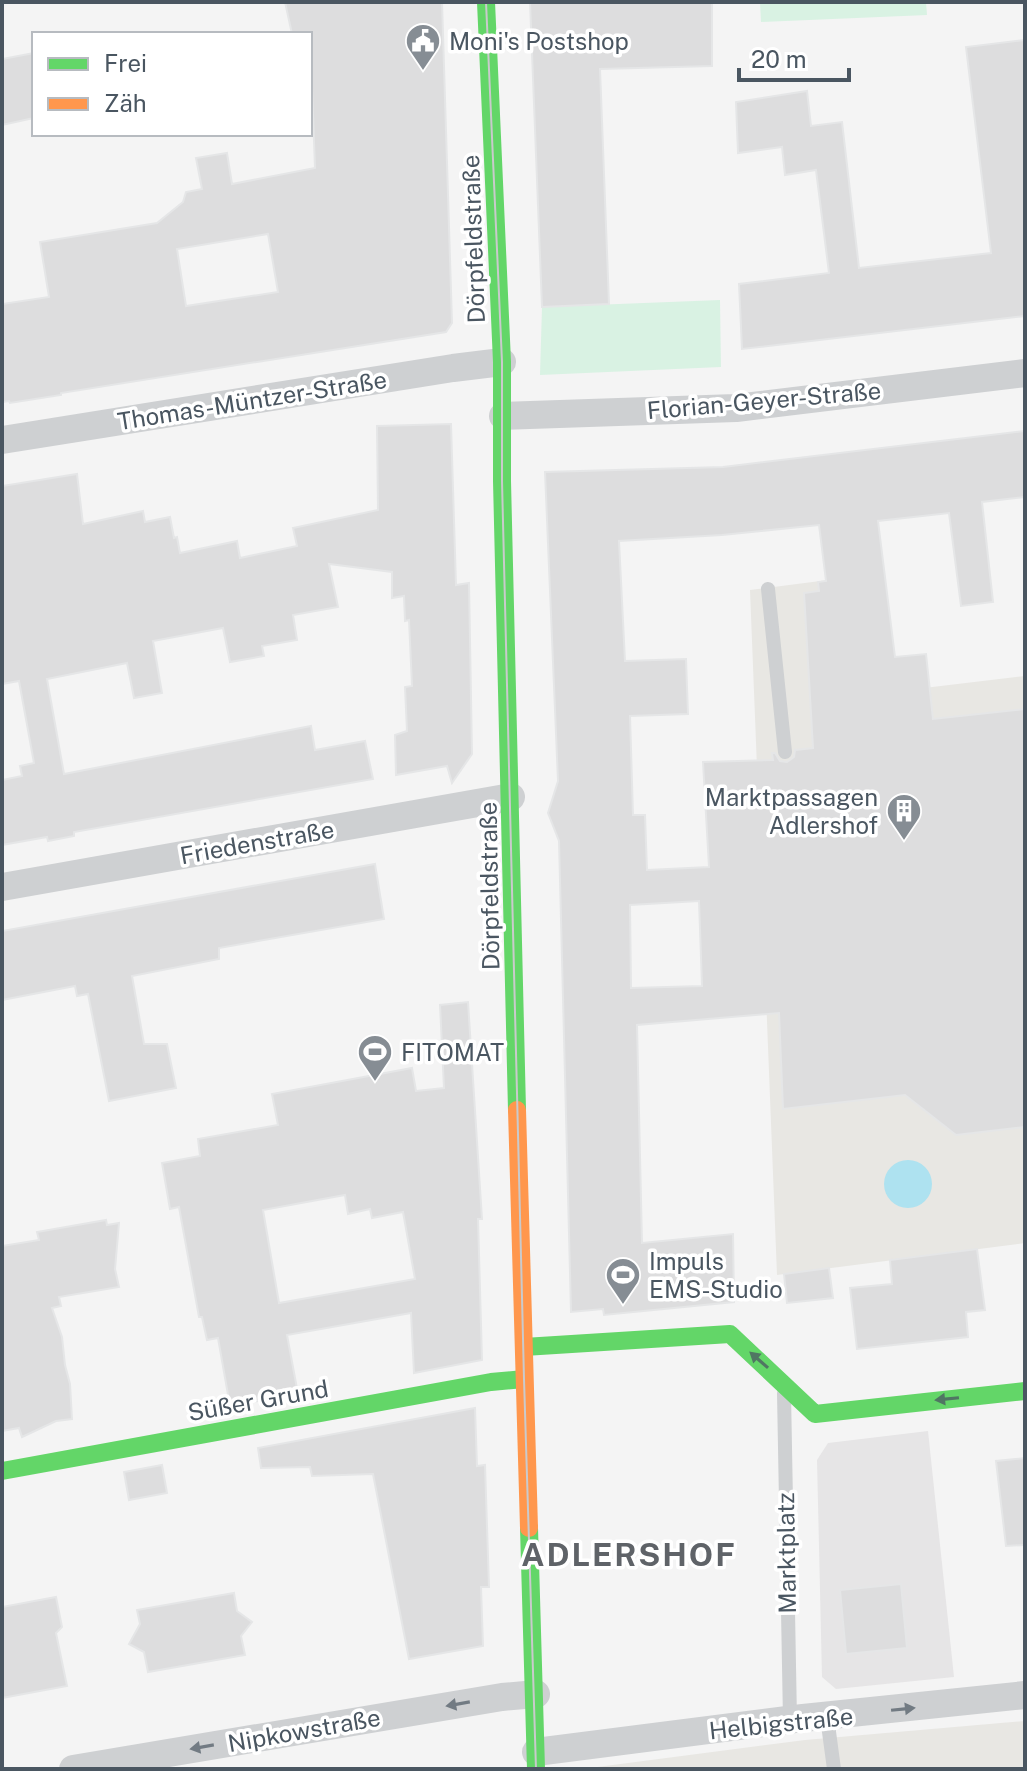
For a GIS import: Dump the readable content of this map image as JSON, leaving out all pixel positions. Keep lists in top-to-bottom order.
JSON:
{
  "streets": {
    "street": [
      "Dörpfeldstraße",
      "Thomas-Müntzer-Straße",
      "Florian-Geyer-Straße",
      "Friedenstraße",
      "Süßer Grund",
      "Helbigstraße",
      "Nipkowstraße"
    ],
    "lane": ["Marktplatz"]
  },
  "crossings": [
    ["Dörpfeldstraße", "Thomas-Müntzer-Straße"],
    ["Dörpfeldstraße", "Florian-Geyer-Straße"],
    ["Dörpfeldstraße", "Friedenstraße"],
    ["Dörpfeldstraße", "Süßer Grund"],
    ["Dörpfeldstraße", "Helbigstraße"],
    ["Dörpfeldstraße", "Nipkowstraße"],
    ["Marktplatz", "Helbigstraße"]
  ],
  "one_way": ["Helbigstraße", "Nipkowstraße"],
  "districts": ["ADLERSHOF"],
  "places": {
    "public building": ["Moni's Postshop"],
    "building": ["Marktpassagen Adlershof"],
    "sports": ["FITOMAT", "Impuls EMS-Studio"]
  },
  "legend": ["Frei", "Zäh"],
  "scale_bar": "20 m"
}
